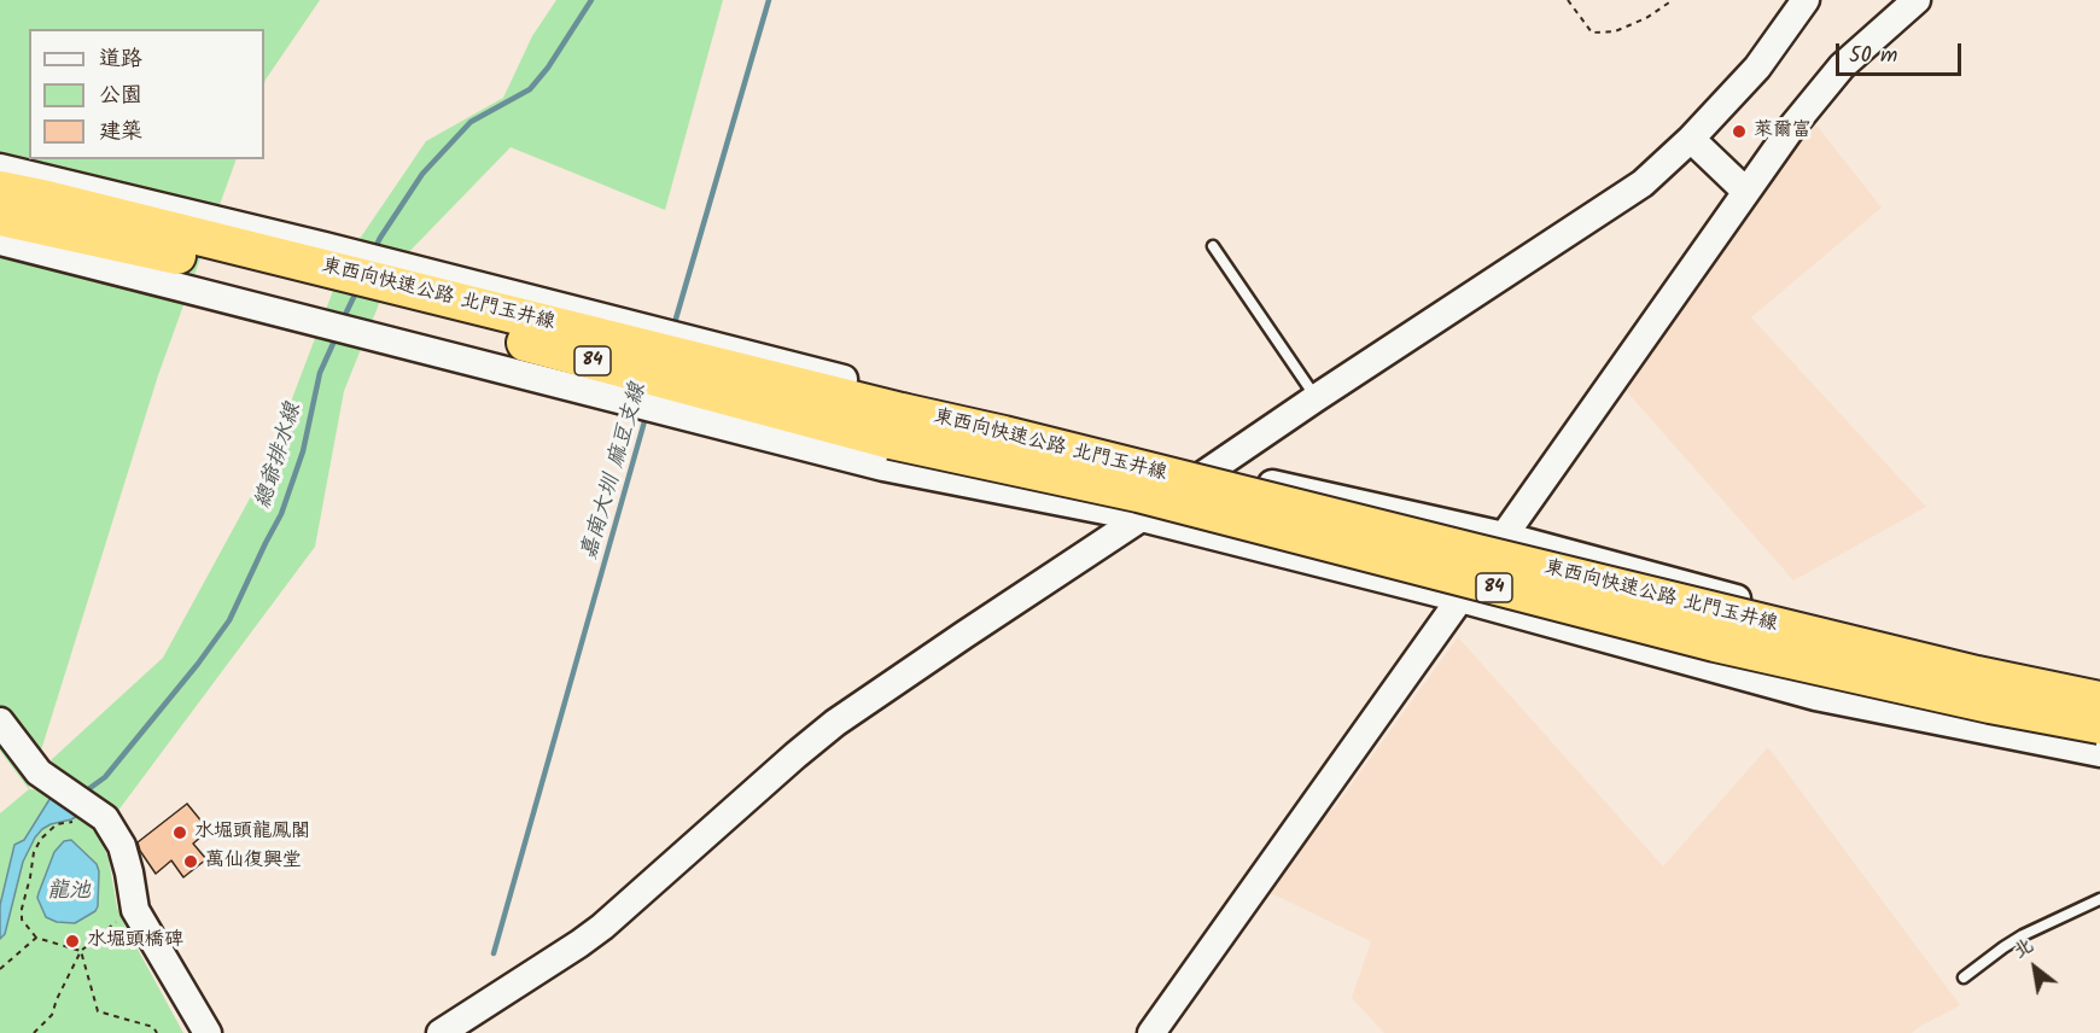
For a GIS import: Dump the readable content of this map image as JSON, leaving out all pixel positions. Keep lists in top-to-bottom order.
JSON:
{
  "streets": {
    "highway": ["東西向快速公路 北門玉井線", "84"]
  },
  "water": ["總爺排水線", "嘉南大圳 麻豆支線", "龍池"],
  "places": [
    "萊爾富",
    "水堀頭龍鳳閣",
    "萬仙復興堂",
    "水堀頭橋碑"
  ],
  "legend": ["道路", "公園", "建築"],
  "scale_bar": "50 m",
  "north": "top left"
}
